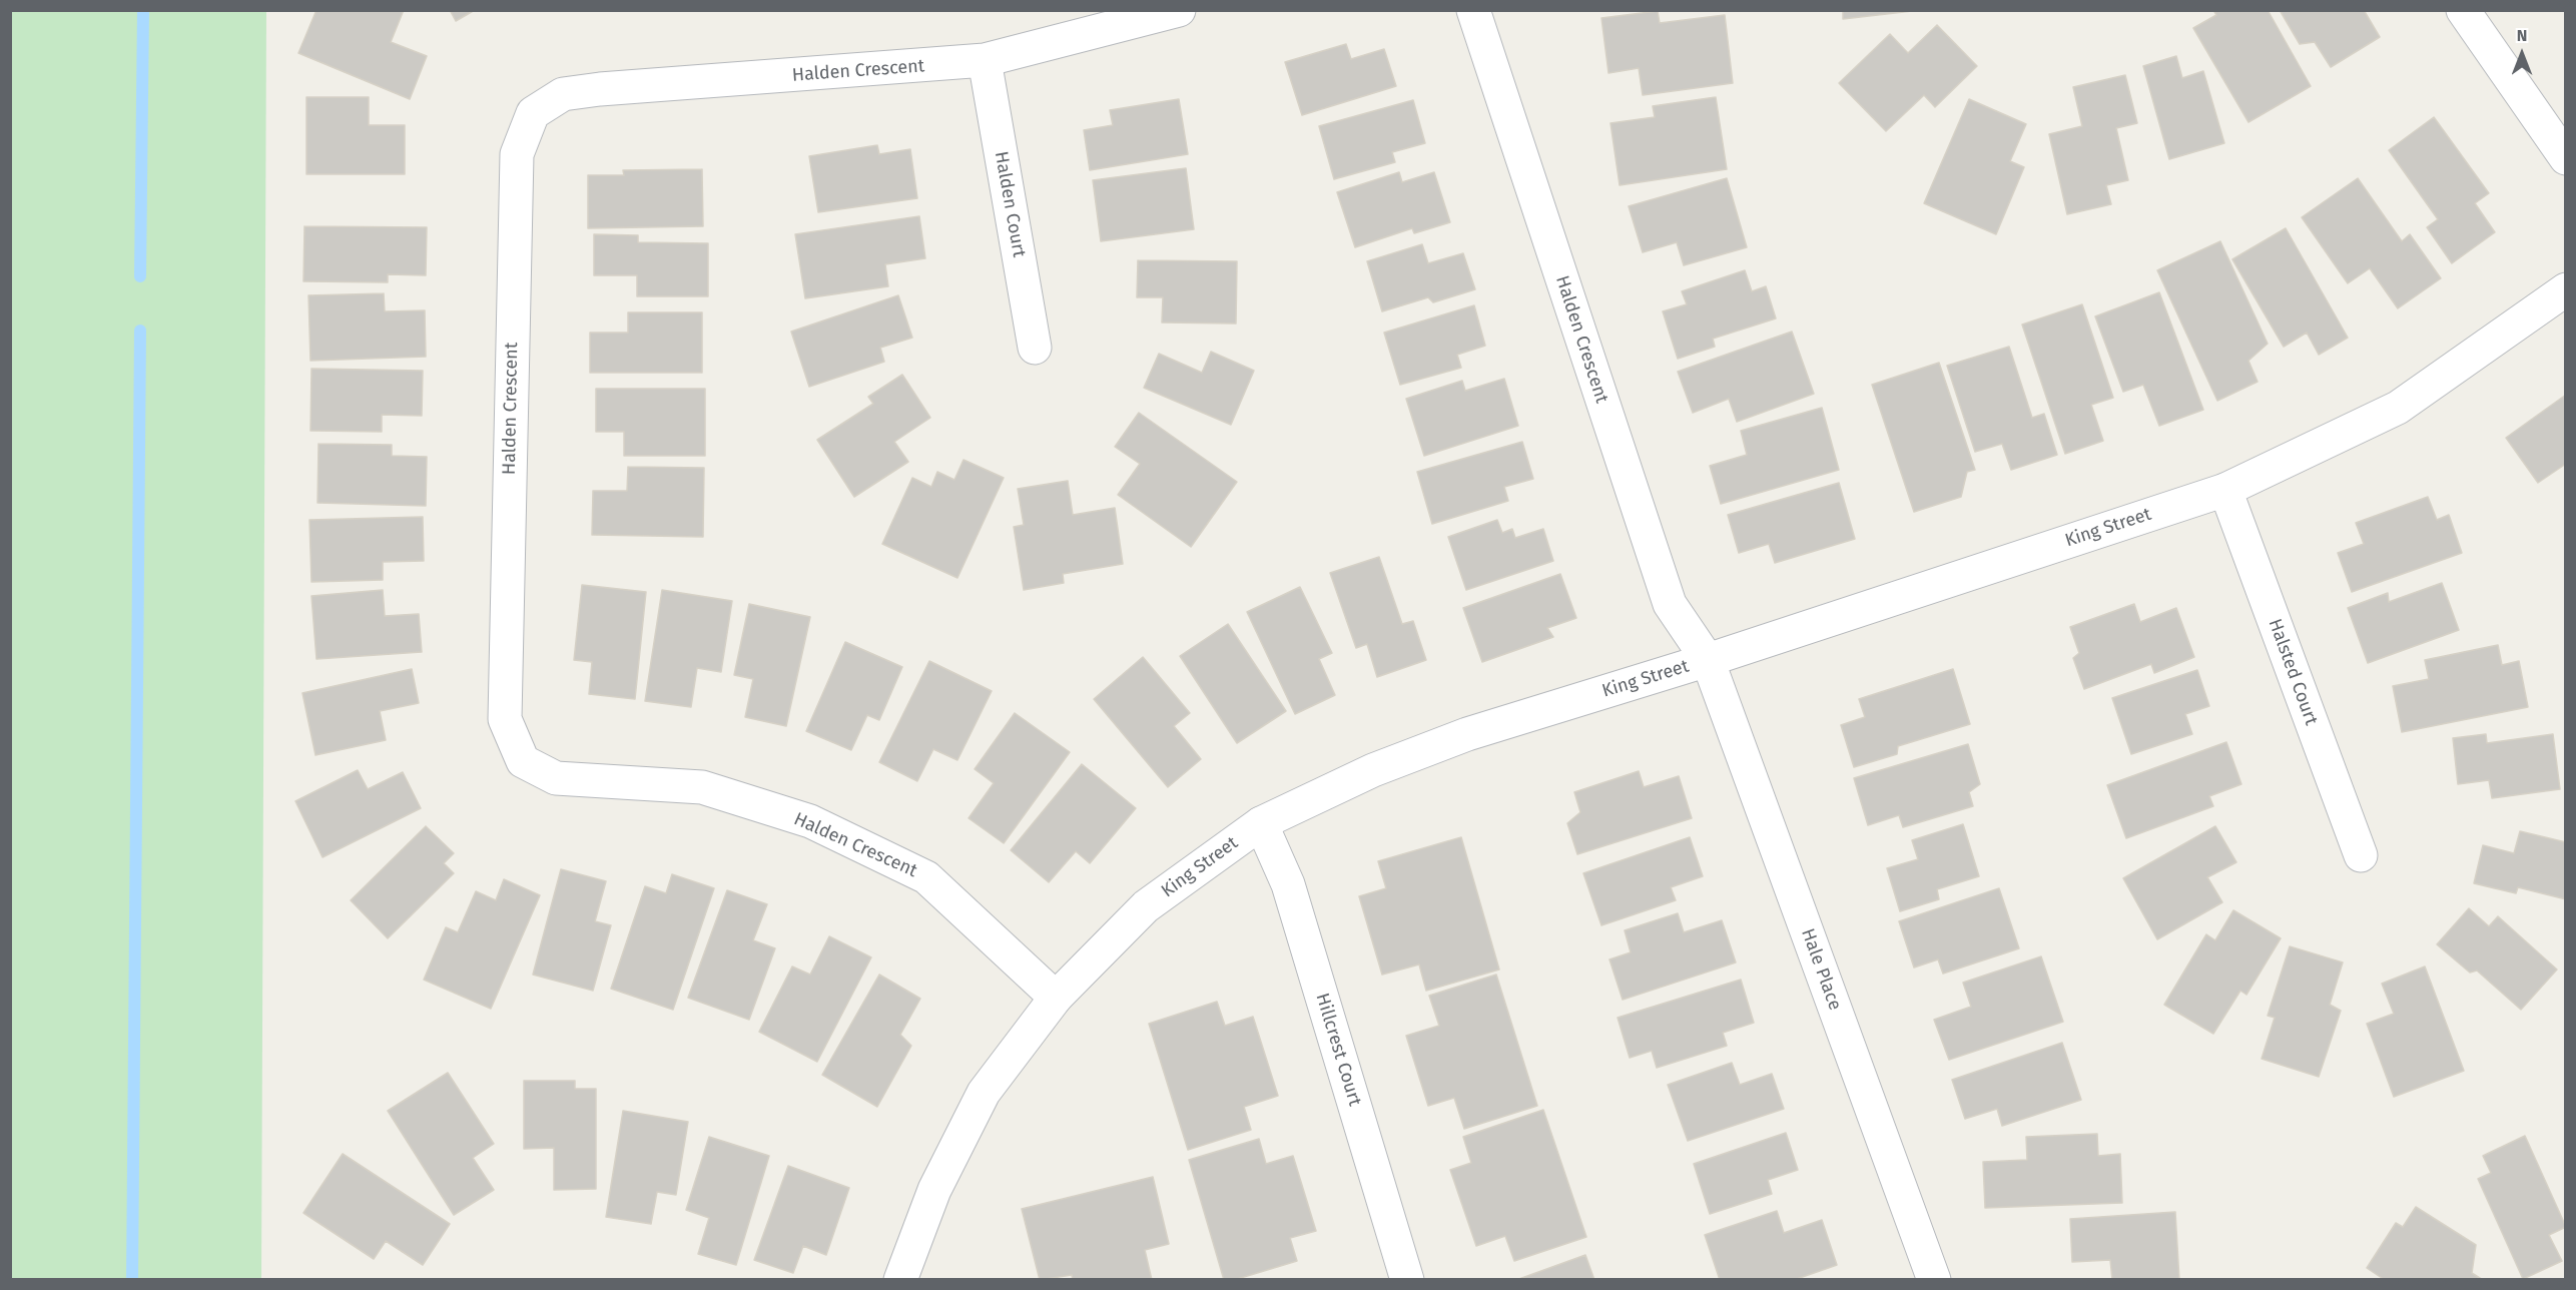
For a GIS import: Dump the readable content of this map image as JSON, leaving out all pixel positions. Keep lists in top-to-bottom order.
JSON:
{
  "streets": {
    "street": [
      "Halden Crescent",
      "Halden Court",
      "King Street",
      "Halsted Court",
      "Hale Place",
      "Hillcrest Court"
    ]
  },
  "crossings": [
    ["Halden Crescent", "Halden Court"],
    ["Halden Crescent", "King Street"],
    ["Halden Crescent", "Hale Place"],
    ["King Street", "Halsted Court"],
    ["King Street", "Hale Place"],
    ["King Street", "Hillcrest Court"]
  ],
  "north": "top"
}
